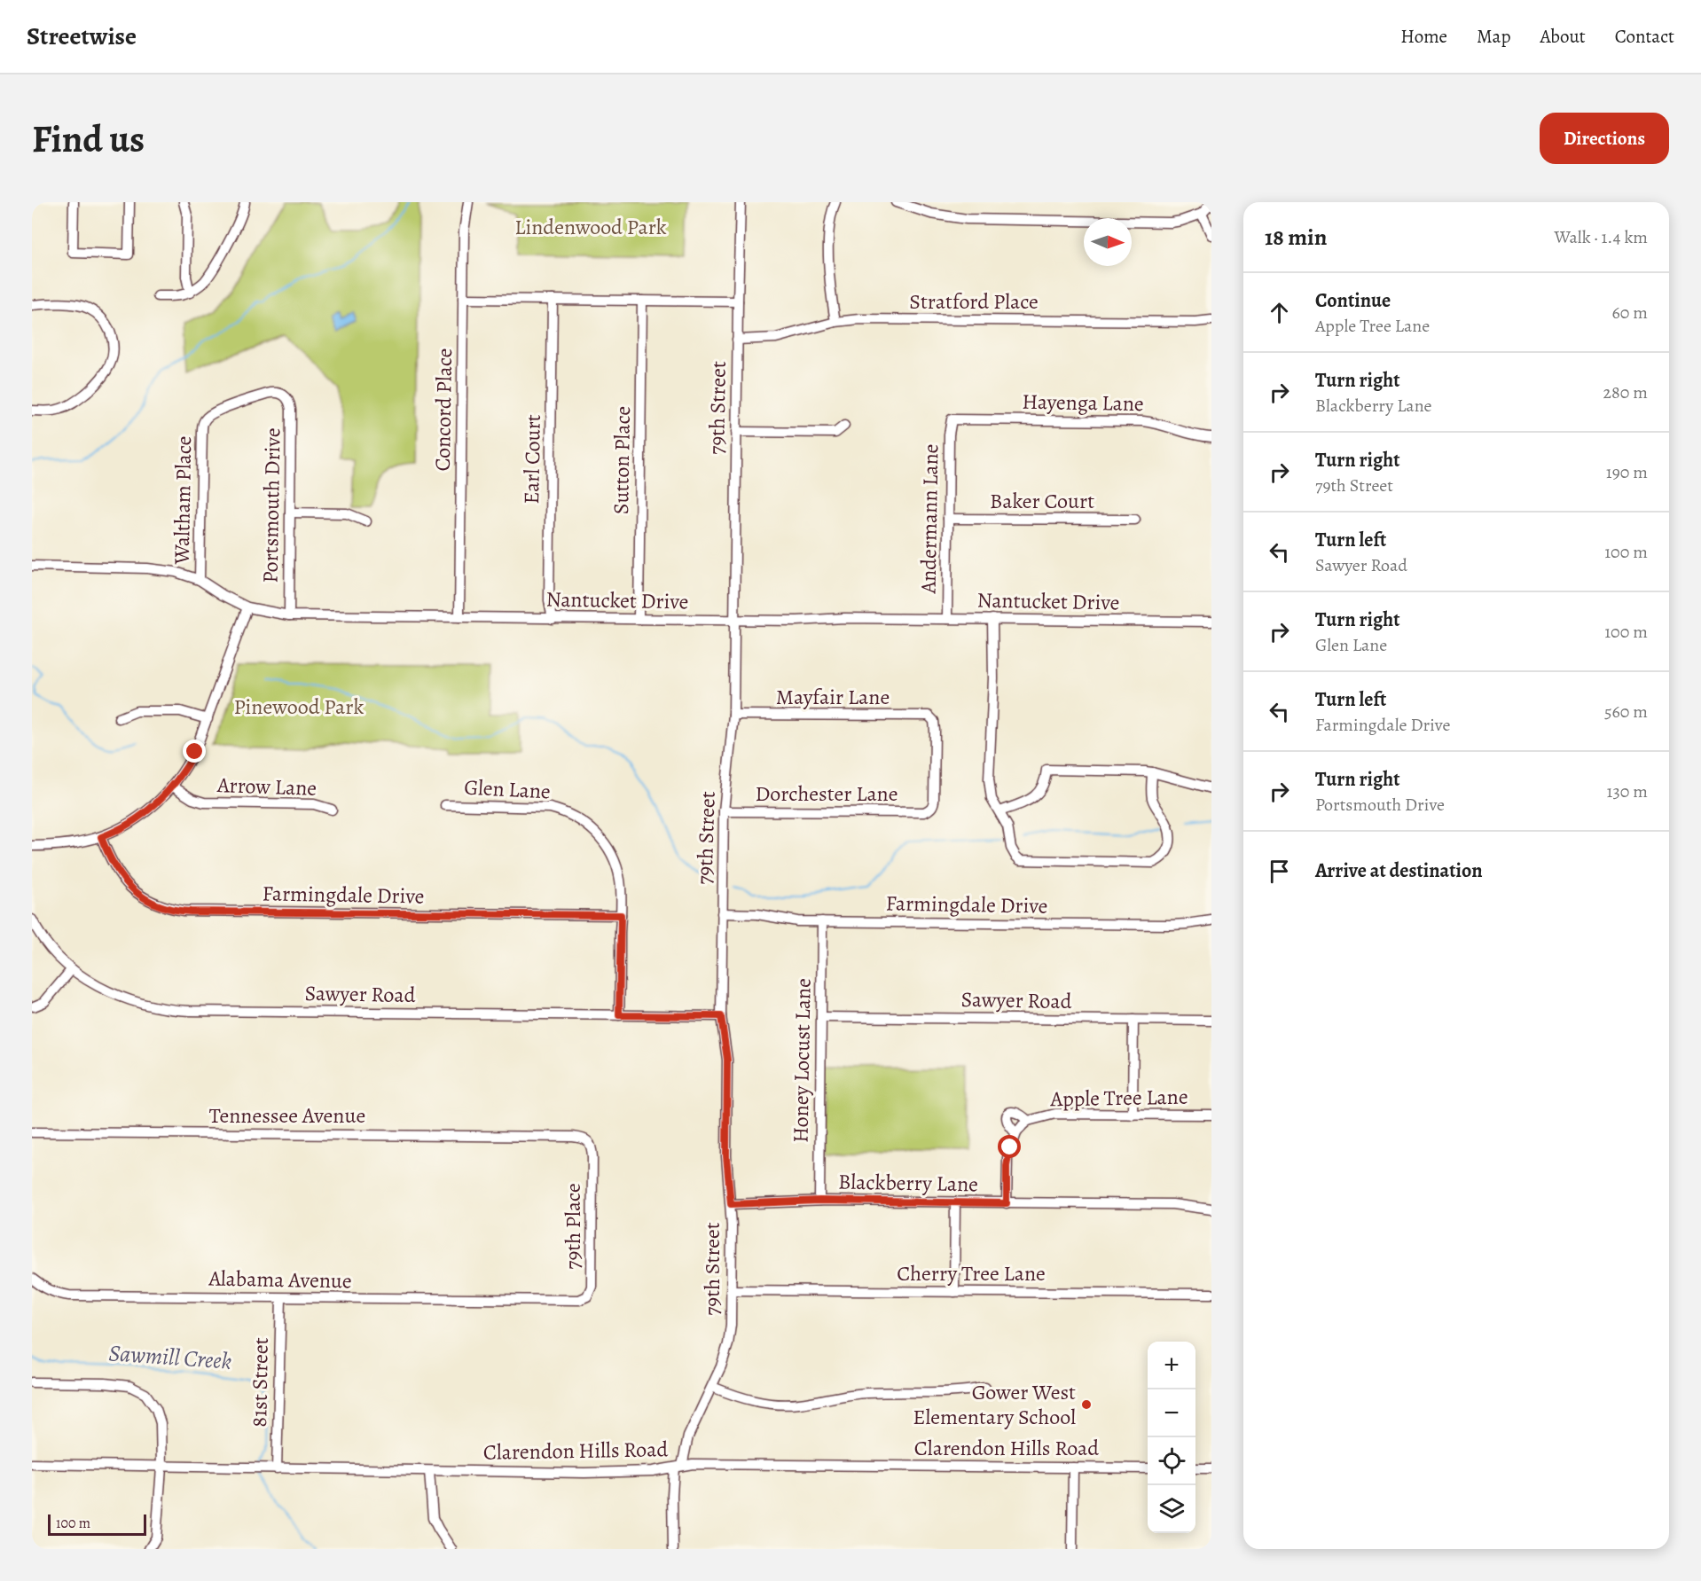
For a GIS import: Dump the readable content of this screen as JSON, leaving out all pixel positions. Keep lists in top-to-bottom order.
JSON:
{
  "streets": {
    "street": [
      "Stratford Place",
      "Hayenga Lane",
      "79th Street",
      "Concord Place",
      "Earl Court",
      "Sutton Place",
      "Waltham Place",
      "Baker Court",
      "Portsmouth Drive",
      "Andermann Lane",
      "Nantucket Drive",
      "Mayfair Lane",
      "Arrow Lane",
      "Glen Lane",
      "Dorchester Lane",
      "Farmingdale Drive",
      "Sawyer Road",
      "Honey Locust Lane",
      "Apple Tree Lane",
      "Tennessee Avenue",
      "Blackberry Lane",
      "79th Place",
      "Cherry Tree Lane",
      "Alabama Avenue",
      "81st Street",
      "Clarendon Hills Road"
    ]
  },
  "crossings": [
    ["Stratford Place", "79th Street"],
    ["Hayenga Lane", "Andermann Lane"],
    ["79th Street", "Nantucket Drive"],
    ["79th Street", "Mayfair Lane"],
    ["79th Street", "Dorchester Lane"],
    ["79th Street", "Farmingdale Drive"],
    ["79th Street", "Sawyer Road"],
    ["79th Street", "Blackberry Lane"],
    ["79th Street", "Cherry Tree Lane"],
    ["79th Street", "Clarendon Hills Road"],
    ["Concord Place", "Nantucket Drive"],
    ["Earl Court", "Nantucket Drive"],
    ["Sutton Place", "Nantucket Drive"],
    ["Waltham Place", "Portsmouth Drive"],
    ["Waltham Place", "Nantucket Drive"],
    ["Baker Court", "Andermann Lane"],
    ["Portsmouth Drive", "Nantucket Drive"],
    ["Portsmouth Drive", "Arrow Lane"],
    ["Portsmouth Drive", "Farmingdale Drive"],
    ["Andermann Lane", "Nantucket Drive"],
    ["Mayfair Lane", "Dorchester Lane"],
    ["Glen Lane", "Farmingdale Drive"],
    ["Glen Lane", "Sawyer Road"],
    ["Farmingdale Drive", "Honey Locust Lane"],
    ["Sawyer Road", "Honey Locust Lane"],
    ["Honey Locust Lane", "Blackberry Lane"],
    ["Apple Tree Lane", "Blackberry Lane"],
    ["Tennessee Avenue", "79th Place"],
    ["79th Place", "Alabama Avenue"],
    ["Alabama Avenue", "81st Street"],
    ["81st Street", "Clarendon Hills Road"]
  ],
  "water": ["Sawmill Creek"],
  "parks": ["Lindenwood Park", "Pinewood Park"],
  "places": ["Gower West Elementary School"],
  "scale_bar": "100 m",
  "north": "right",
  "page": {
    "header": "Streetwise",
    "nav": [
      "Home",
      "Map",
      "About",
      "Contact"
    ],
    "buttons": "Directions",
    "title": "Find us",
    "heading": ["18 min", "Walk · 1.4 km"],
    "list": [
      ["Continue", "Apple Tree Lane", "60 m"],
      ["Turn right", "Blackberry Lane", "280 m"],
      ["Turn right", "79th Street", "190 m"],
      ["Turn left", "Sawyer Road", "100 m"],
      ["Turn right", "Glen Lane", "100 m"],
      ["Turn left", "Farmingdale Drive", "560 m"],
      ["Turn right", "Portsmouth Drive", "130 m"],
      "Arrive at destination"
    ],
    "map_buttons": ["+", "−"],
    "scale": "100 m"
  }
}
